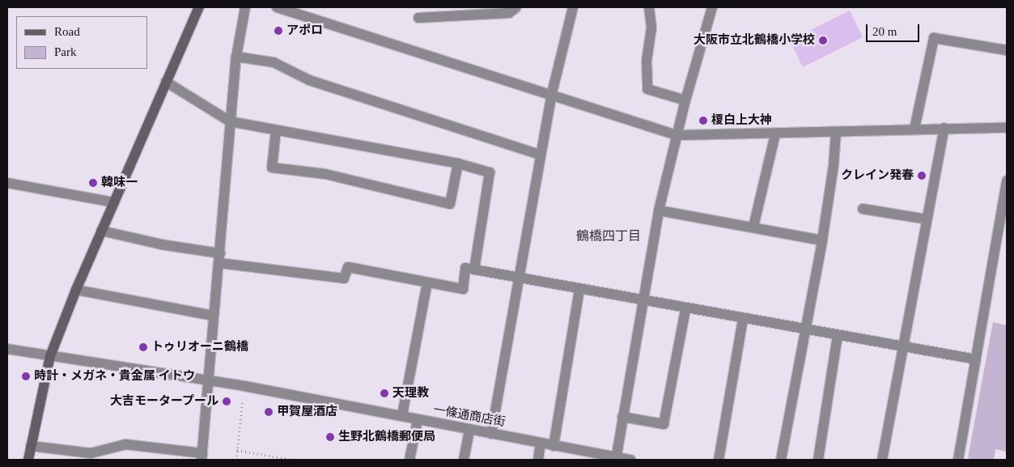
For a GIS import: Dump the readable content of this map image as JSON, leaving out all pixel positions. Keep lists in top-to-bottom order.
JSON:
{
  "streets": {
    "street": ["一條通商店街"]
  },
  "districts": ["鶴橋四丁目"],
  "places": [
    "アポロ",
    "大阪市立北鶴橋小学校",
    "榎白上大神",
    "クレイン発春",
    "韓味一",
    "トゥリオーニ鶴橋",
    "時計・メガネ・貴金属 イトウ",
    "天理教",
    "大吉モータープール",
    "甲賀屋酒店",
    "生野北鶴橋郵便局"
  ],
  "legend": ["Road", "Park"],
  "scale_bar": "20 m"
}
